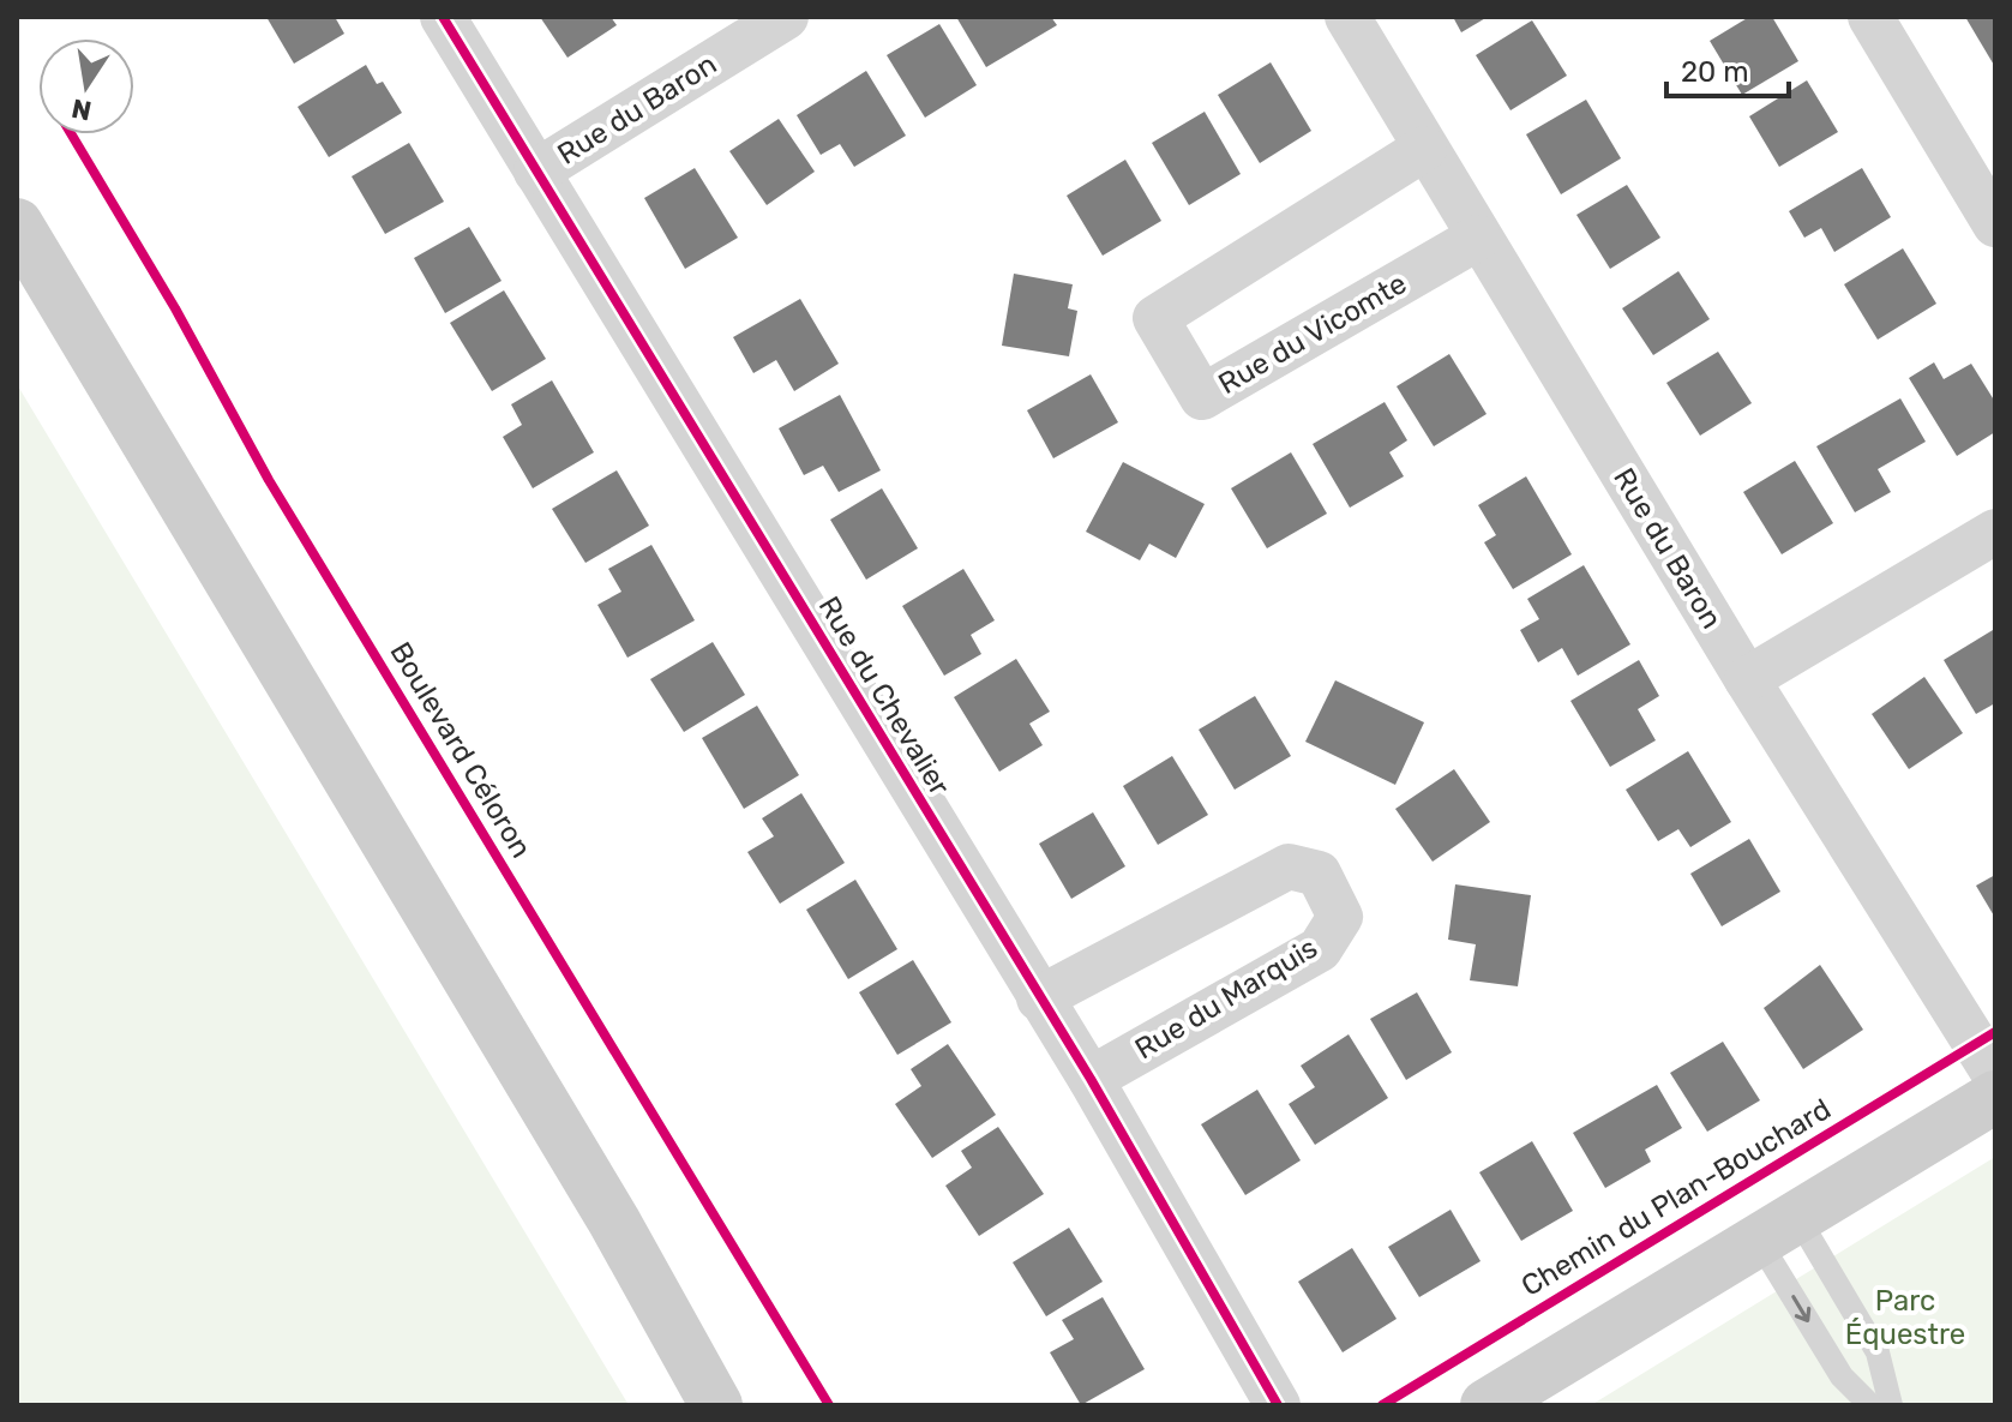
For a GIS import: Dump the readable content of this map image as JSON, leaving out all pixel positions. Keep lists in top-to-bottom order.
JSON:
{
  "streets": {
    "street": [
      "Rue du Baron",
      "Rue du Vicomte",
      "Rue du Chevalier",
      "Rue du Marquis"
    ],
    "cycle path": ["Boulevard Céloron", "Chemin du Plan-Bouchard"]
  },
  "crossings": [
    ["Rue du Baron", "Rue du Vicomte"],
    ["Rue du Baron", "Rue du Chevalier"],
    ["Rue du Chevalier", "Rue du Marquis"]
  ],
  "parks": ["Parc Équestre"],
  "scale_bar": "20 m",
  "north": "bottom"
}
